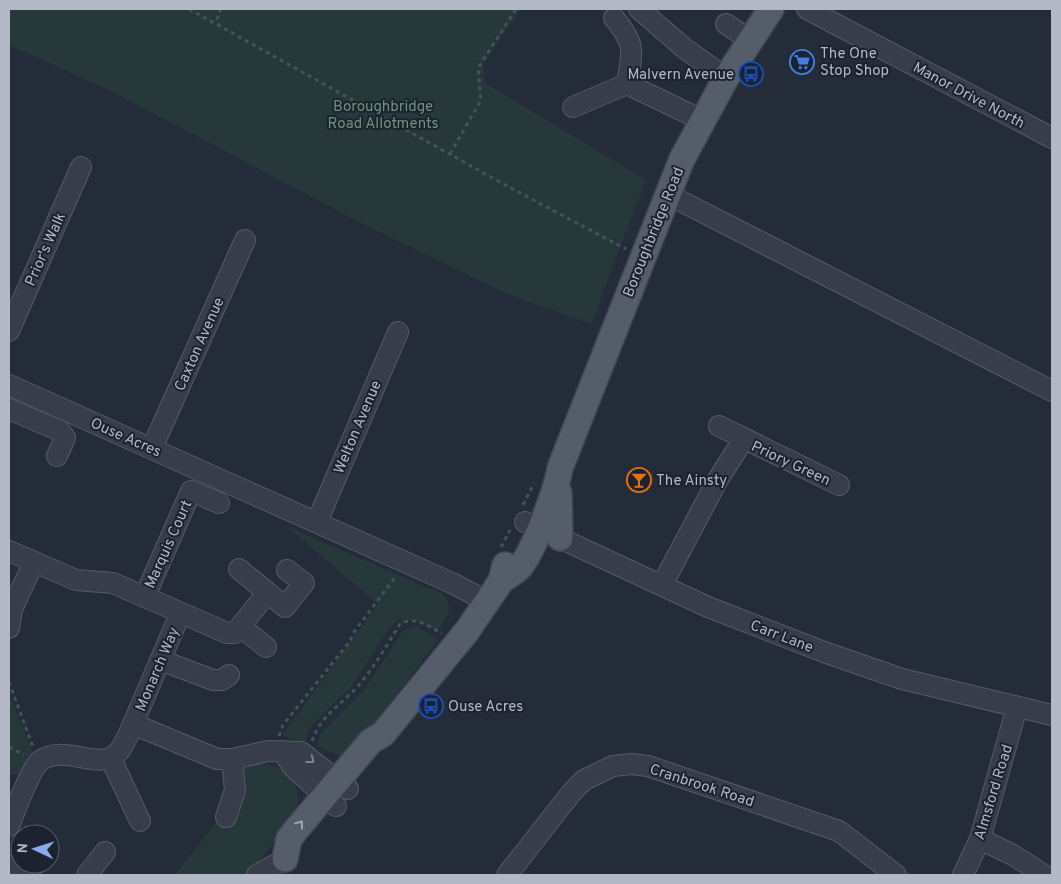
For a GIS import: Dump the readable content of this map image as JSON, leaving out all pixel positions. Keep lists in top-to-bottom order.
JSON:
{
  "streets": {
    "main road": ["Boroughbridge Road"],
    "street": [
      "Manor Drive North",
      "Prior's Walk",
      "Caxton Avenue",
      "Welton Avenue",
      "Ouse Acres",
      "Priory Green",
      "Marquis Court",
      "Carr Lane",
      "Monarch Way",
      "Cranbrook Road",
      "Almsford Road"
    ]
  },
  "crossings": [
    ["Boroughbridge Road", "Ouse Acres"],
    ["Boroughbridge Road", "Carr Lane"],
    ["Caxton Avenue", "Ouse Acres"],
    ["Welton Avenue", "Ouse Acres"],
    ["Priory Green", "Carr Lane"],
    ["Marquis Court", "Monarch Way"],
    ["Carr Lane", "Almsford Road"]
  ],
  "parks": ["Boroughbridge Road Allotments"],
  "places": {
    "supermarket": ["The One Stop Shop"],
    "bus stop": ["Malvern Avenue", "Ouse Acres"],
    "bar": ["The Ainsty"]
  },
  "north": "left"
}
